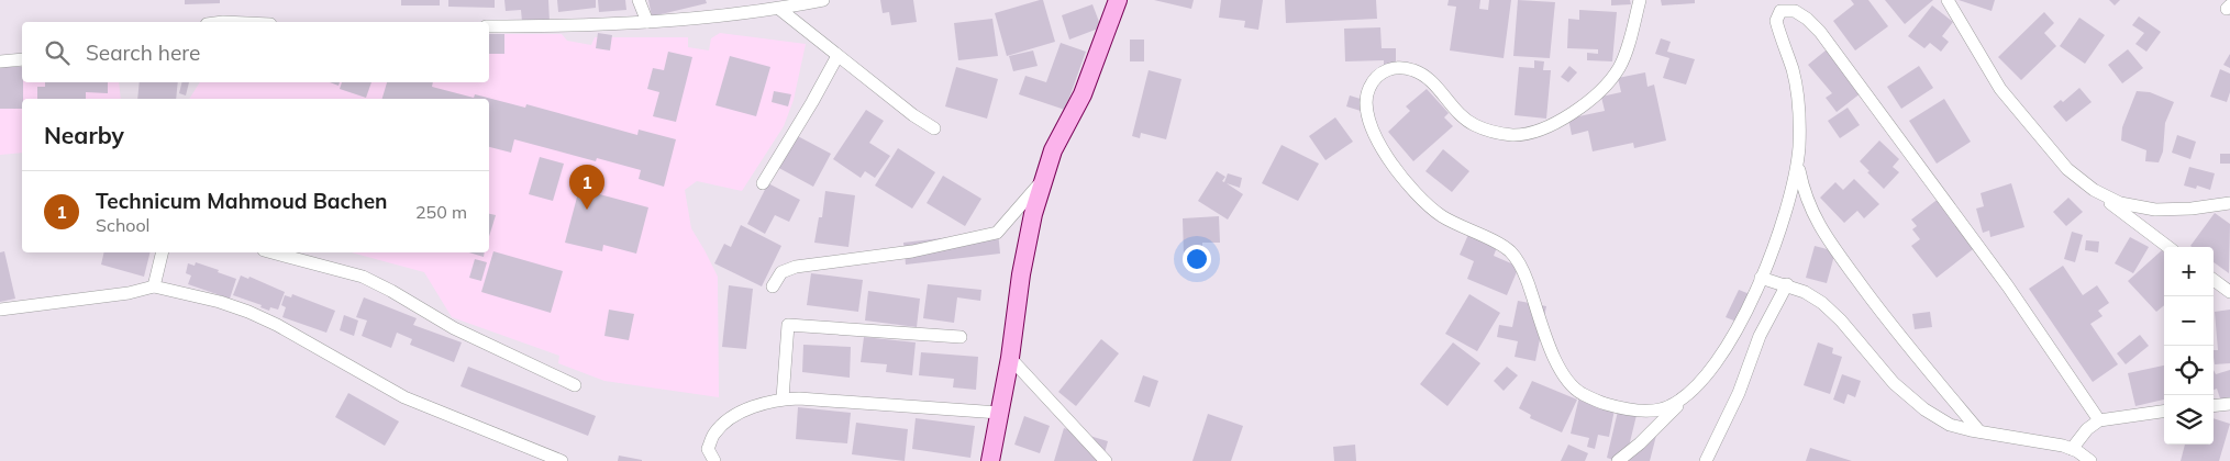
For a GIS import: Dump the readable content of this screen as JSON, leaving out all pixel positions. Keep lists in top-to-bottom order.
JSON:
{
  "page": {
    "search": "Search here",
    "heading": "Nearby",
    "pins": "1",
    "list": [
      {
        "mark": "1",
        "name": "Technicum Mahmoud Bachen",
        "note": "School",
        "value": "250 m"
      }
    ],
    "map_buttons": ["+", "−"]
  }
}
